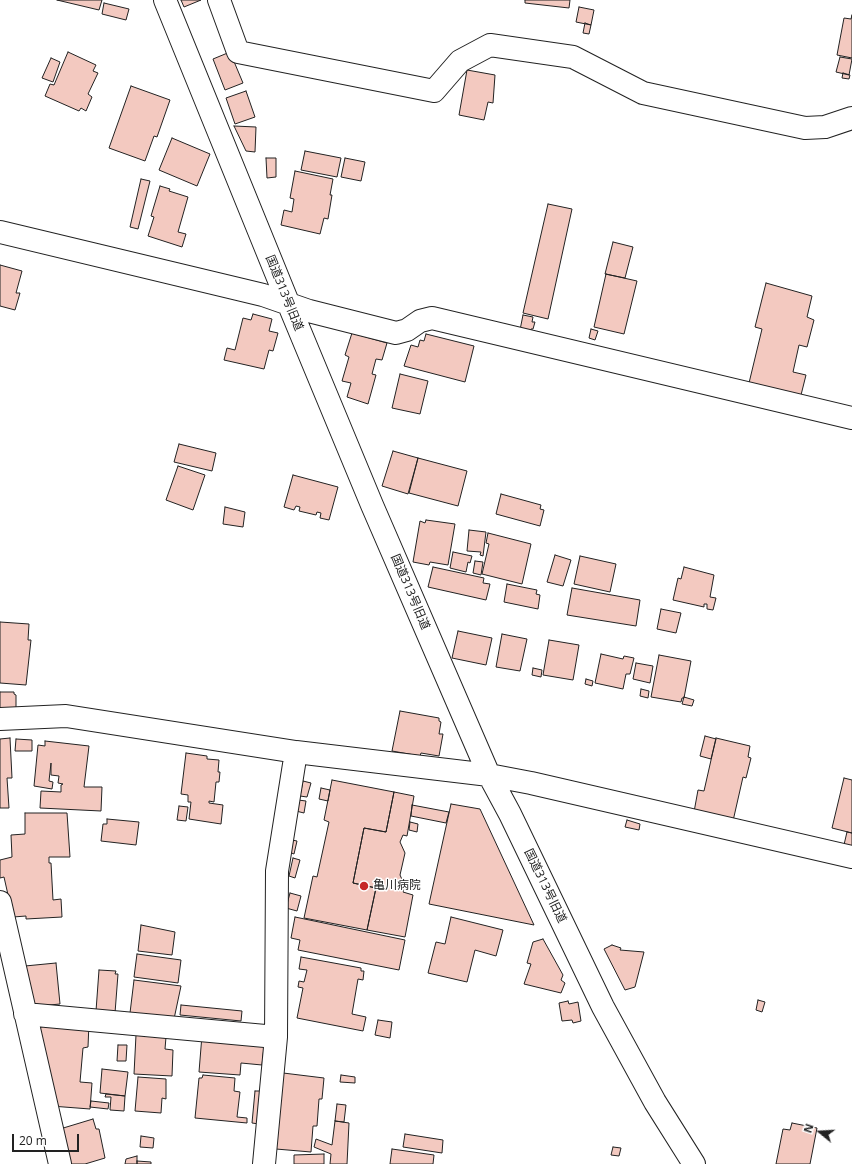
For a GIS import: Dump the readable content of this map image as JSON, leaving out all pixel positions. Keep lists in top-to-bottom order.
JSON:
{
  "streets": {
    "street": ["国道313号旧道"]
  },
  "places": ["亀川病院"],
  "scale_bar": "20 m",
  "north": "left"
}
